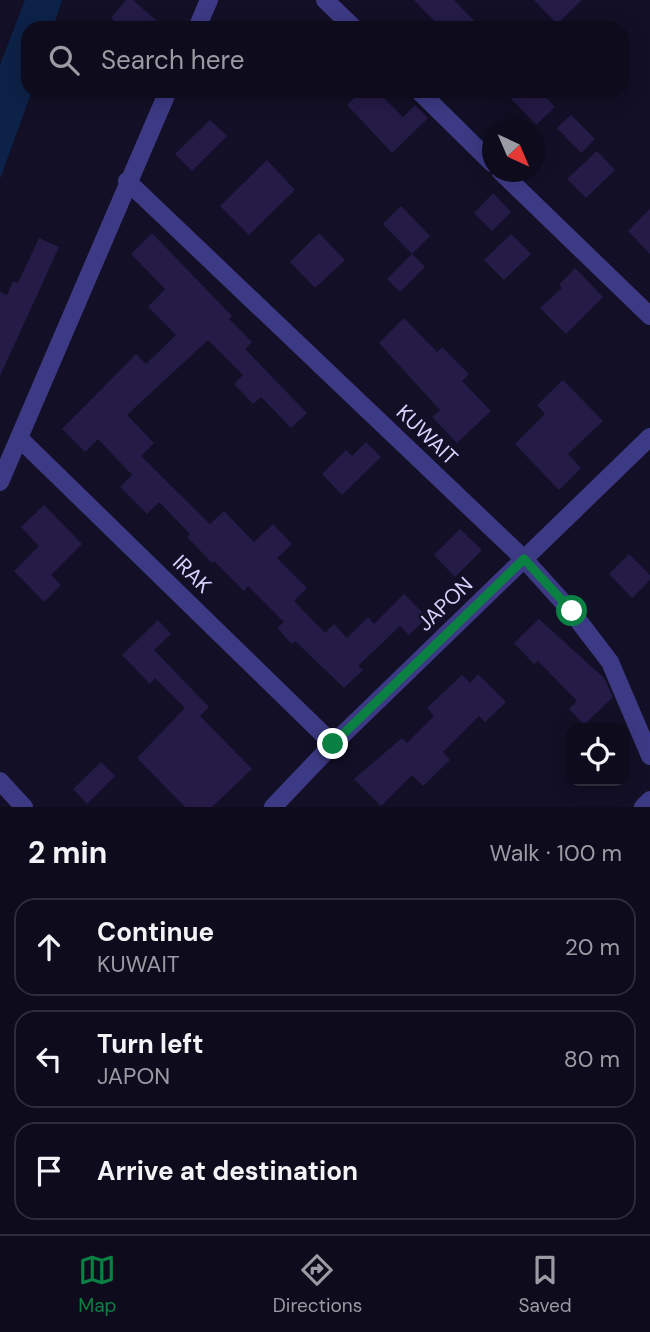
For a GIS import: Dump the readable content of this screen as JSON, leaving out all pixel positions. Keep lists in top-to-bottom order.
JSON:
{
  "streets": {
    "street": ["KUWAIT", "IRAK", "JAPON"]
  },
  "crossings": [
    ["KUWAIT", "JAPON"],
    ["IRAK", "JAPON"]
  ],
  "north": "bottom right",
  "page": {
    "search": "Search here",
    "heading": ["2 min", "Walk · 100 m"],
    "list": [
      ["Continue", "KUWAIT", "20 m"],
      ["Turn left", "JAPON", "80 m"],
      "Arrive at destination"
    ],
    "nav": ["Map", "Directions", "Saved"]
  }
}
